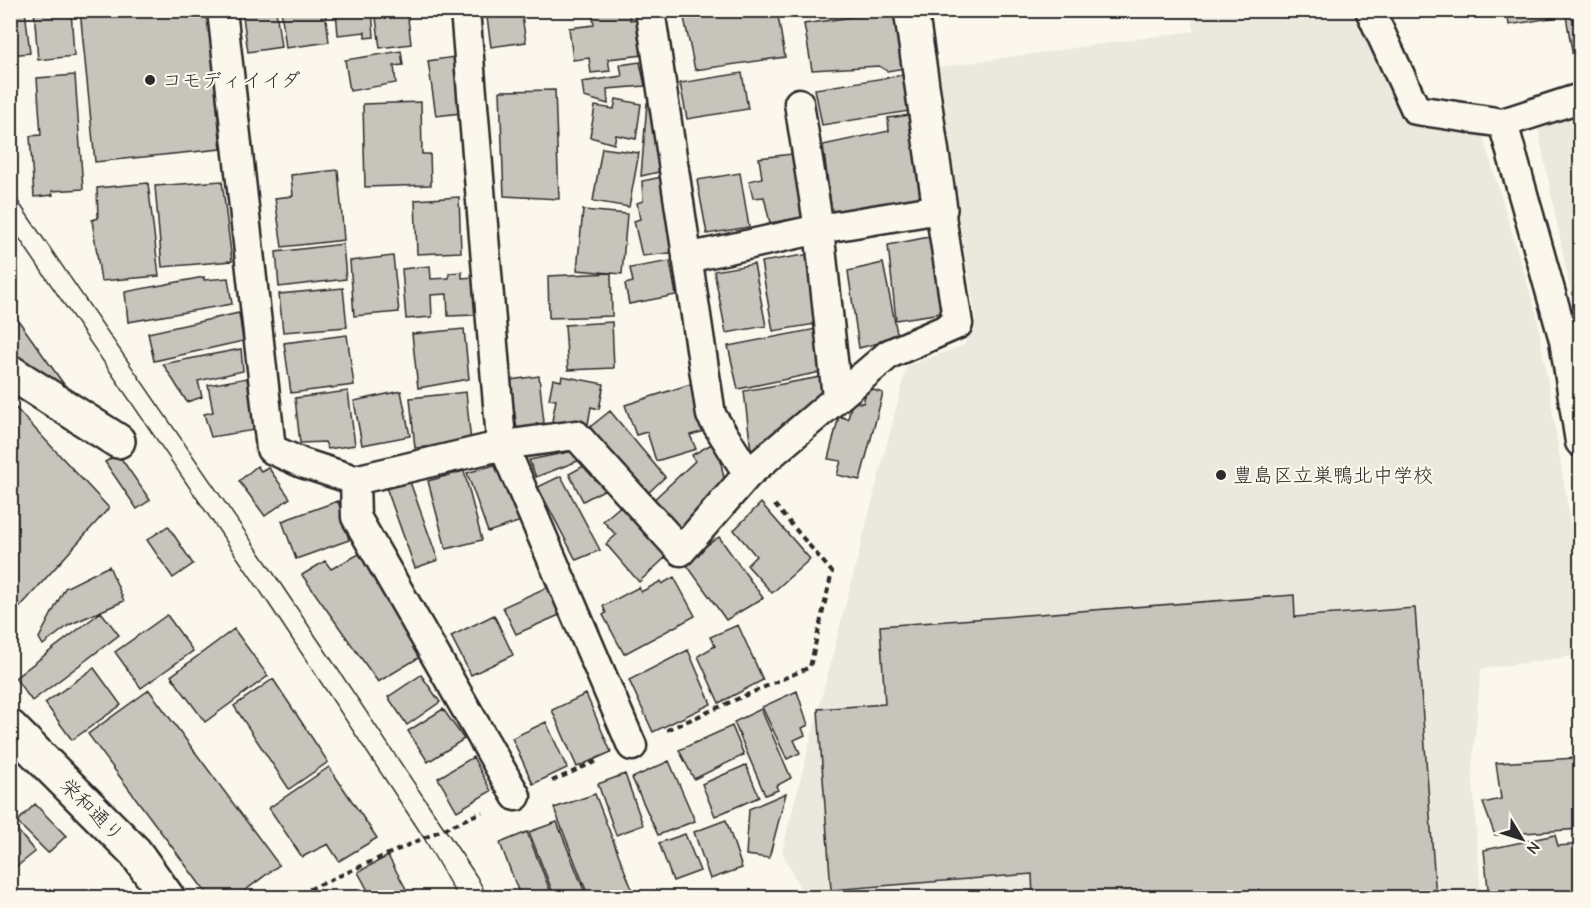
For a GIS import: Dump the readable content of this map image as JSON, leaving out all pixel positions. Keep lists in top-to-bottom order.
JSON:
{
  "streets": {
    "street": ["栄和通り"]
  },
  "places": ["コモディイイダ", "豊島区立巣鴨北中学校"],
  "north": "bottom right"
}
